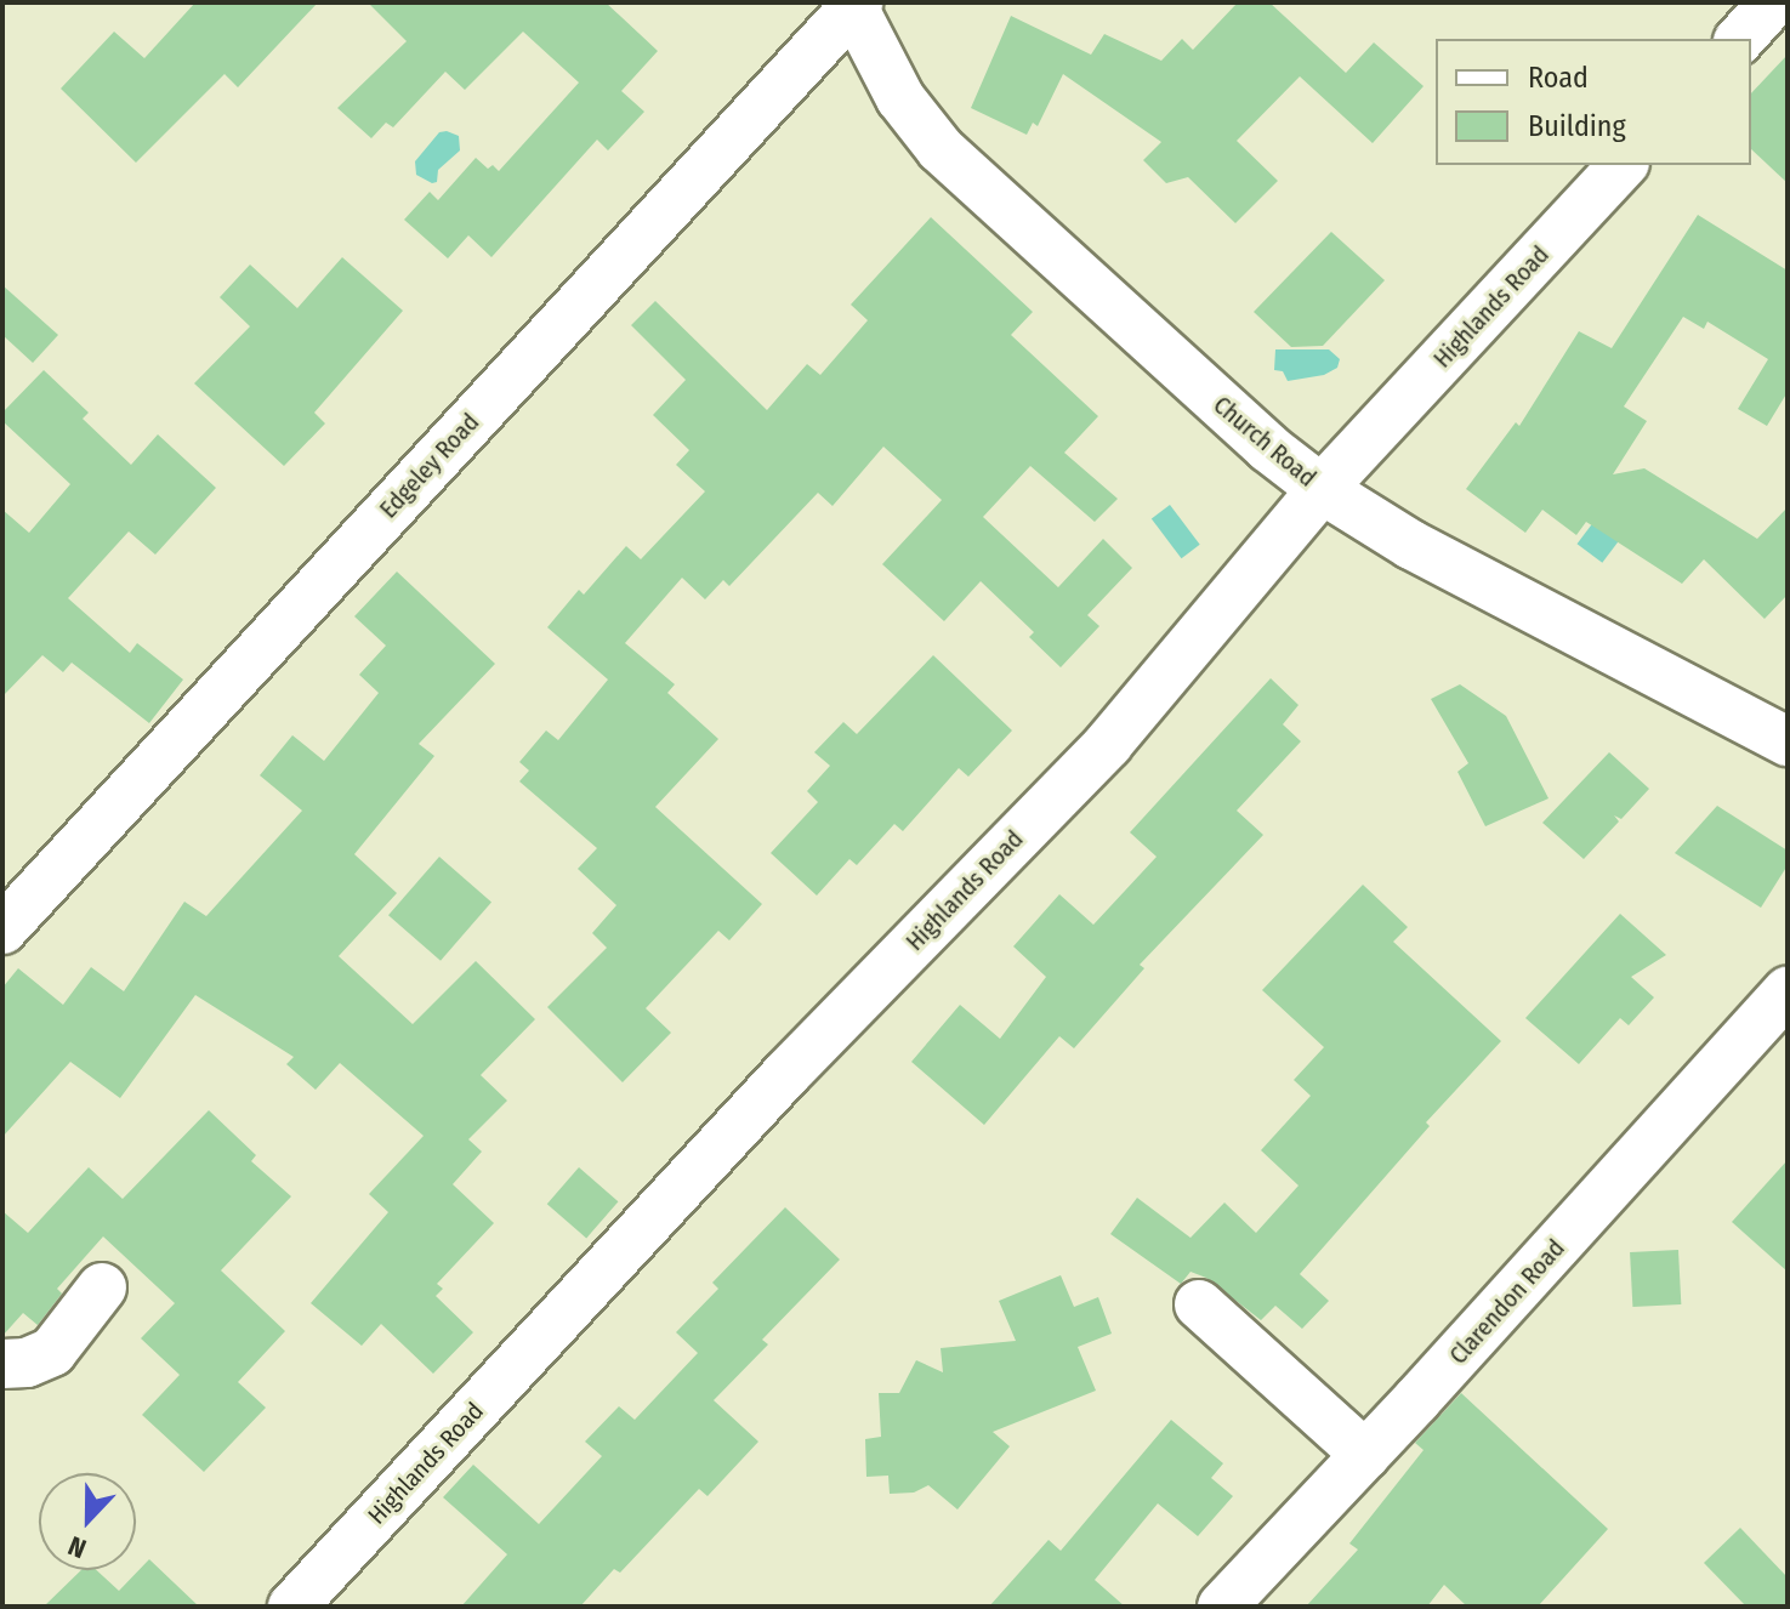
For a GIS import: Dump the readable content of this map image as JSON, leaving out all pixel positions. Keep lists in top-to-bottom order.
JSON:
{
  "streets": {
    "street": [
      "Highlands Road",
      "Church Road",
      "Edgeley Road",
      "Clarendon Road"
    ]
  },
  "crossings": [
    ["Highlands Road", "Church Road"],
    ["Church Road", "Edgeley Road"]
  ],
  "legend": ["Road", "Building"],
  "north": "bottom"
}
